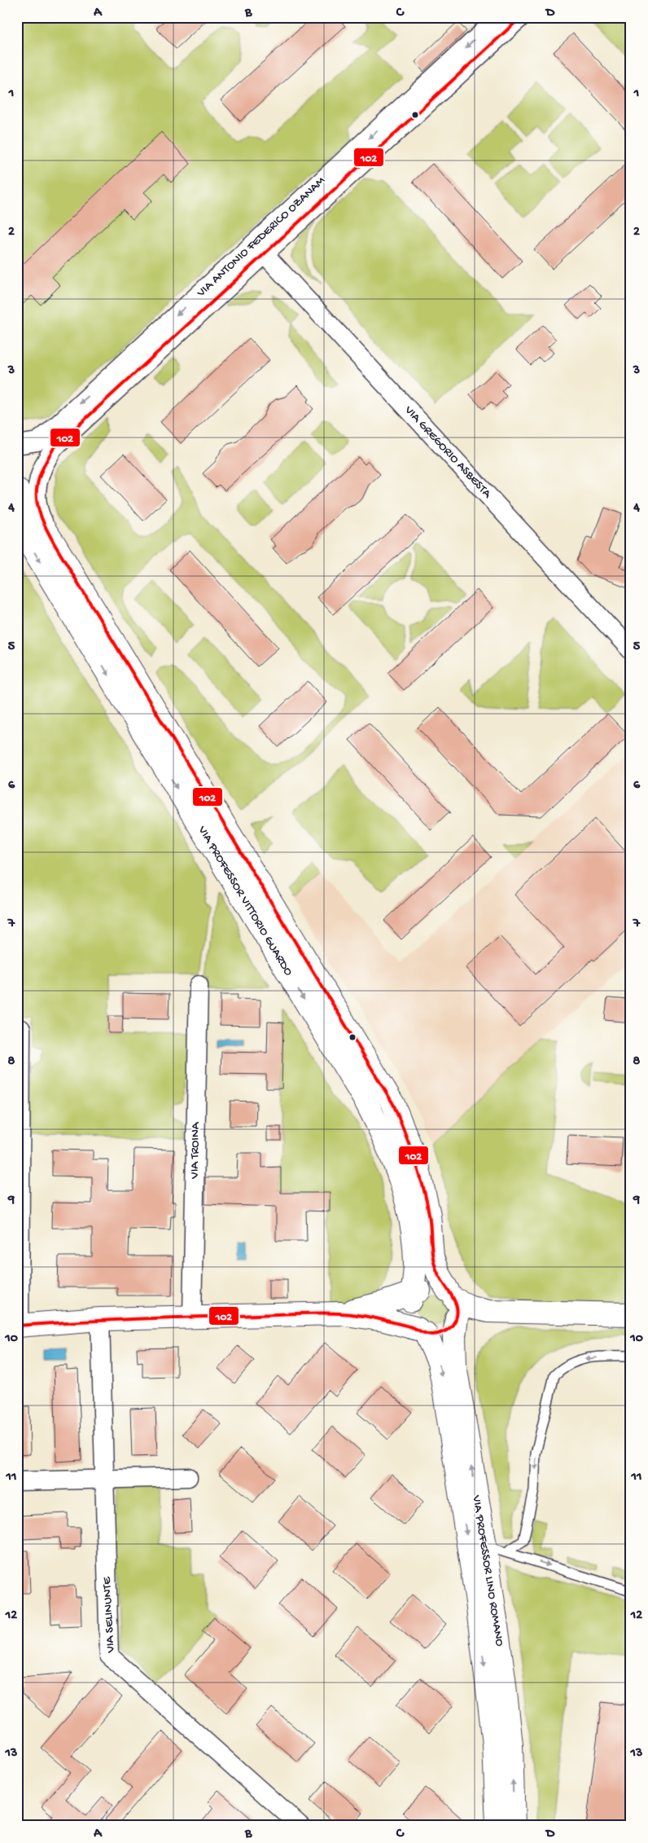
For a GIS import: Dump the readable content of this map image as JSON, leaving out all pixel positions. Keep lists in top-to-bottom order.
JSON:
{
  "streets": {
    "street": [
      "VIA ANTONIO FEDERICO OZANAM",
      "VIA GREGORIO ASBESTA",
      "VIA PROFESSOR VITTORIO GUARDO",
      "VIA TROINA",
      "VIA PROFESSOR LINO ROMANO",
      "VIA SELINUNTE"
    ]
  },
  "crossings": [
    ["VIA ANTONIO FEDERICO OZANAM", "VIA GREGORIO ASBESTA"],
    ["VIA ANTONIO FEDERICO OZANAM", "VIA PROFESSOR VITTORIO GUARDO"],
    ["VIA PROFESSOR VITTORIO GUARDO", "VIA PROFESSOR LINO ROMANO"]
  ],
  "lines": ["transit line 102"],
  "grid": {
    "columns": [
      "A",
      "B",
      "C",
      "D"
    ],
    "rows": [
      "1",
      "2",
      "3",
      "4",
      "5",
      "6",
      "7",
      "8",
      "9",
      "10",
      "11",
      "12",
      "13"
    ]
  }
}
